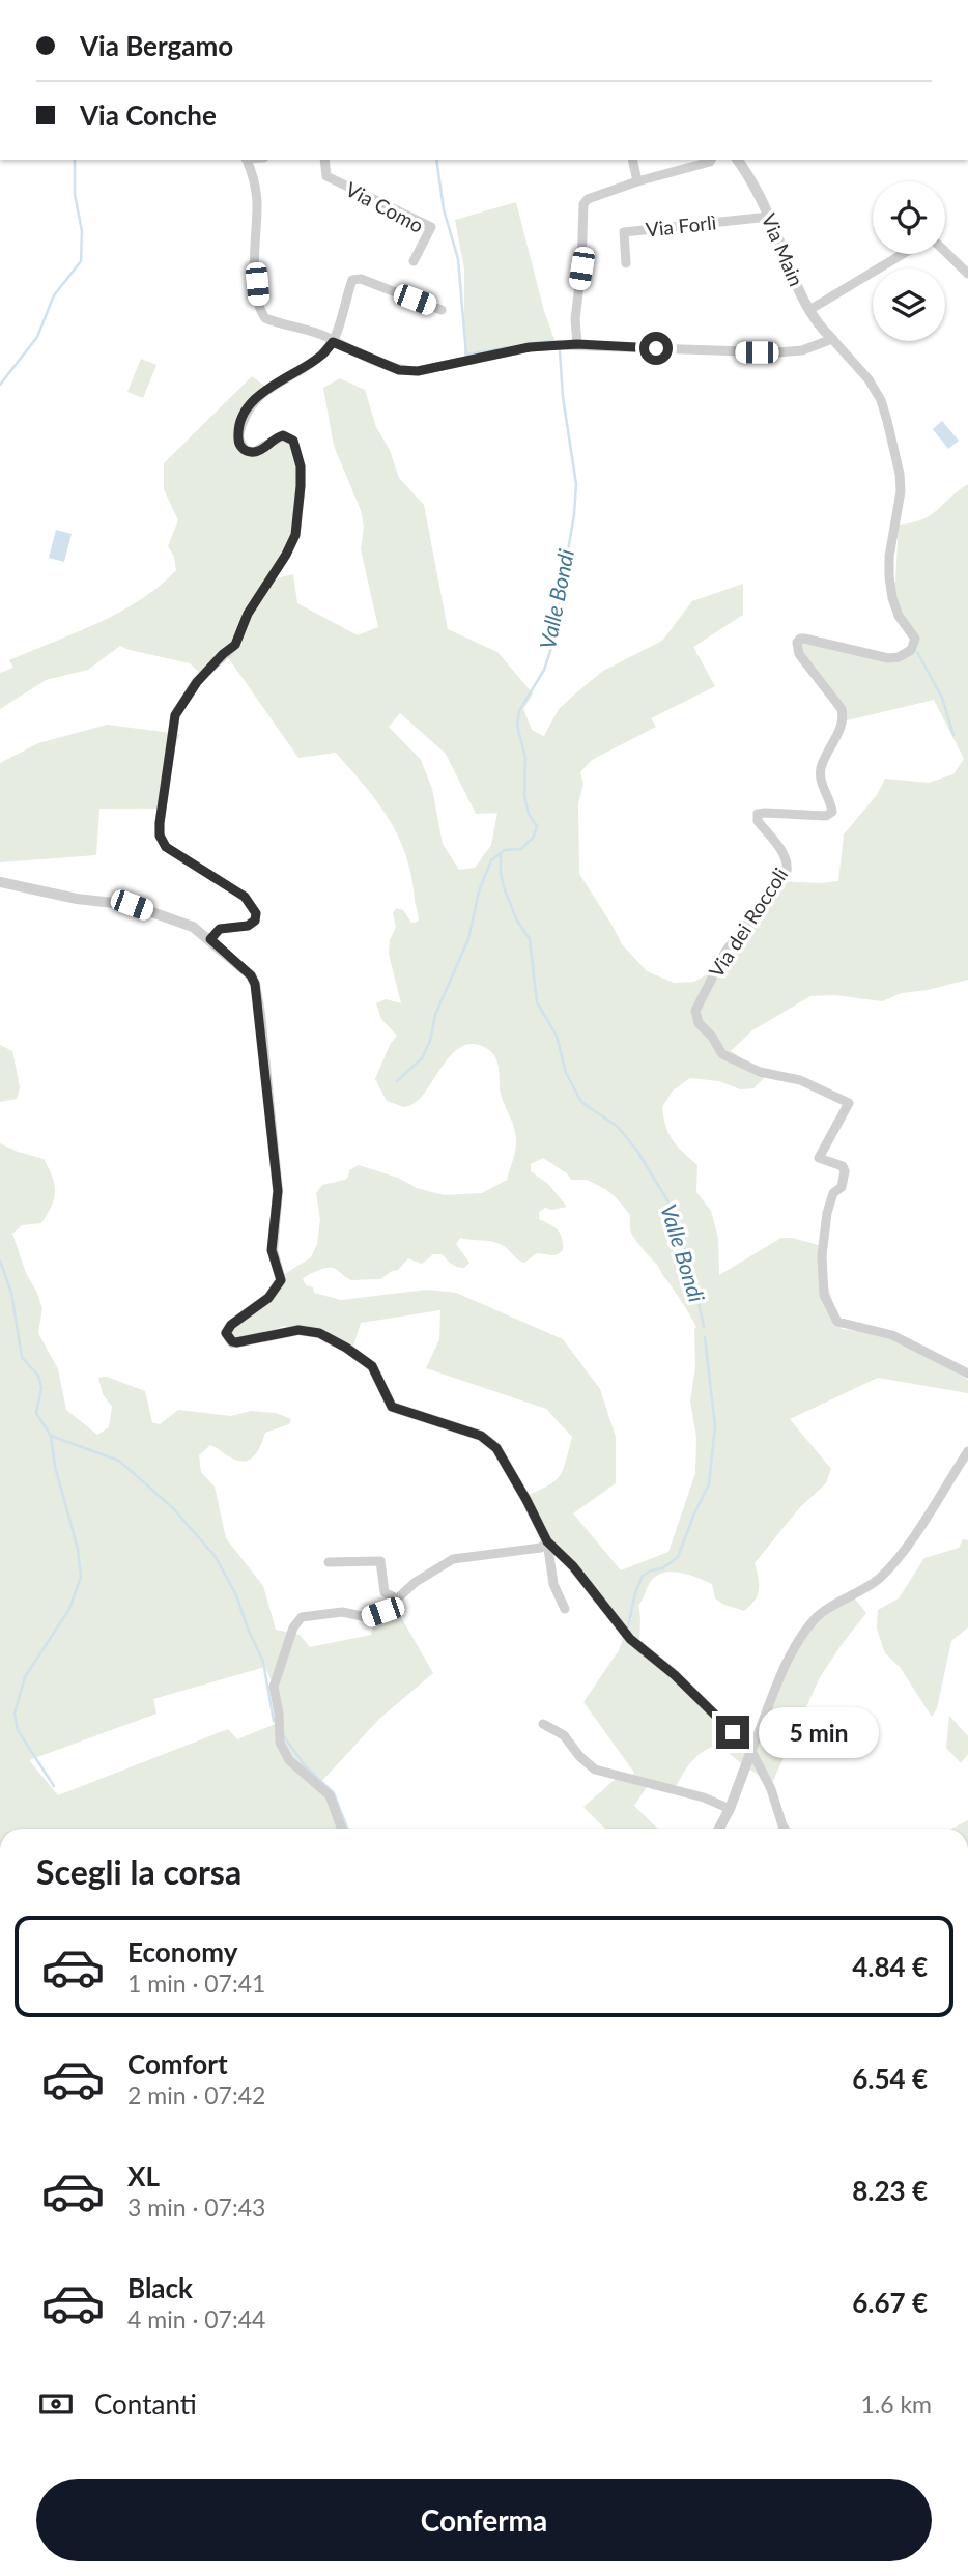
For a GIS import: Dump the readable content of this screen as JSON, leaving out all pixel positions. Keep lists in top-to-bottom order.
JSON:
{
  "streets": {
    "street": [
      "Via Como",
      "Via Forlì",
      "Via Main",
      "Via dei Roccoli"
    ]
  },
  "crossings": [
    ["Via Forlì", "Via Main"],
    ["Via Main", "Via dei Roccoli"]
  ],
  "water": ["Valle Bondi"],
  "page": {
    "banner": ["Via Bergamo", "Via Conche"],
    "bubble": "5 min",
    "heading": "Scegli la corsa",
    "list": [
      {
        "name": "Economy",
        "note": "1 min · 07:41",
        "value": "4.84 €"
      },
      {
        "name": "Comfort",
        "note": "2 min · 07:42",
        "value": "6.54 €"
      },
      {
        "name": "XL",
        "note": "3 min · 07:43",
        "value": "8.23 €"
      },
      {
        "name": "Black",
        "note": "4 min · 07:44",
        "value": "6.67 €"
      }
    ],
    "pay": ["Contanti", "1.6 km"],
    "buttons": "Conferma"
  }
}
